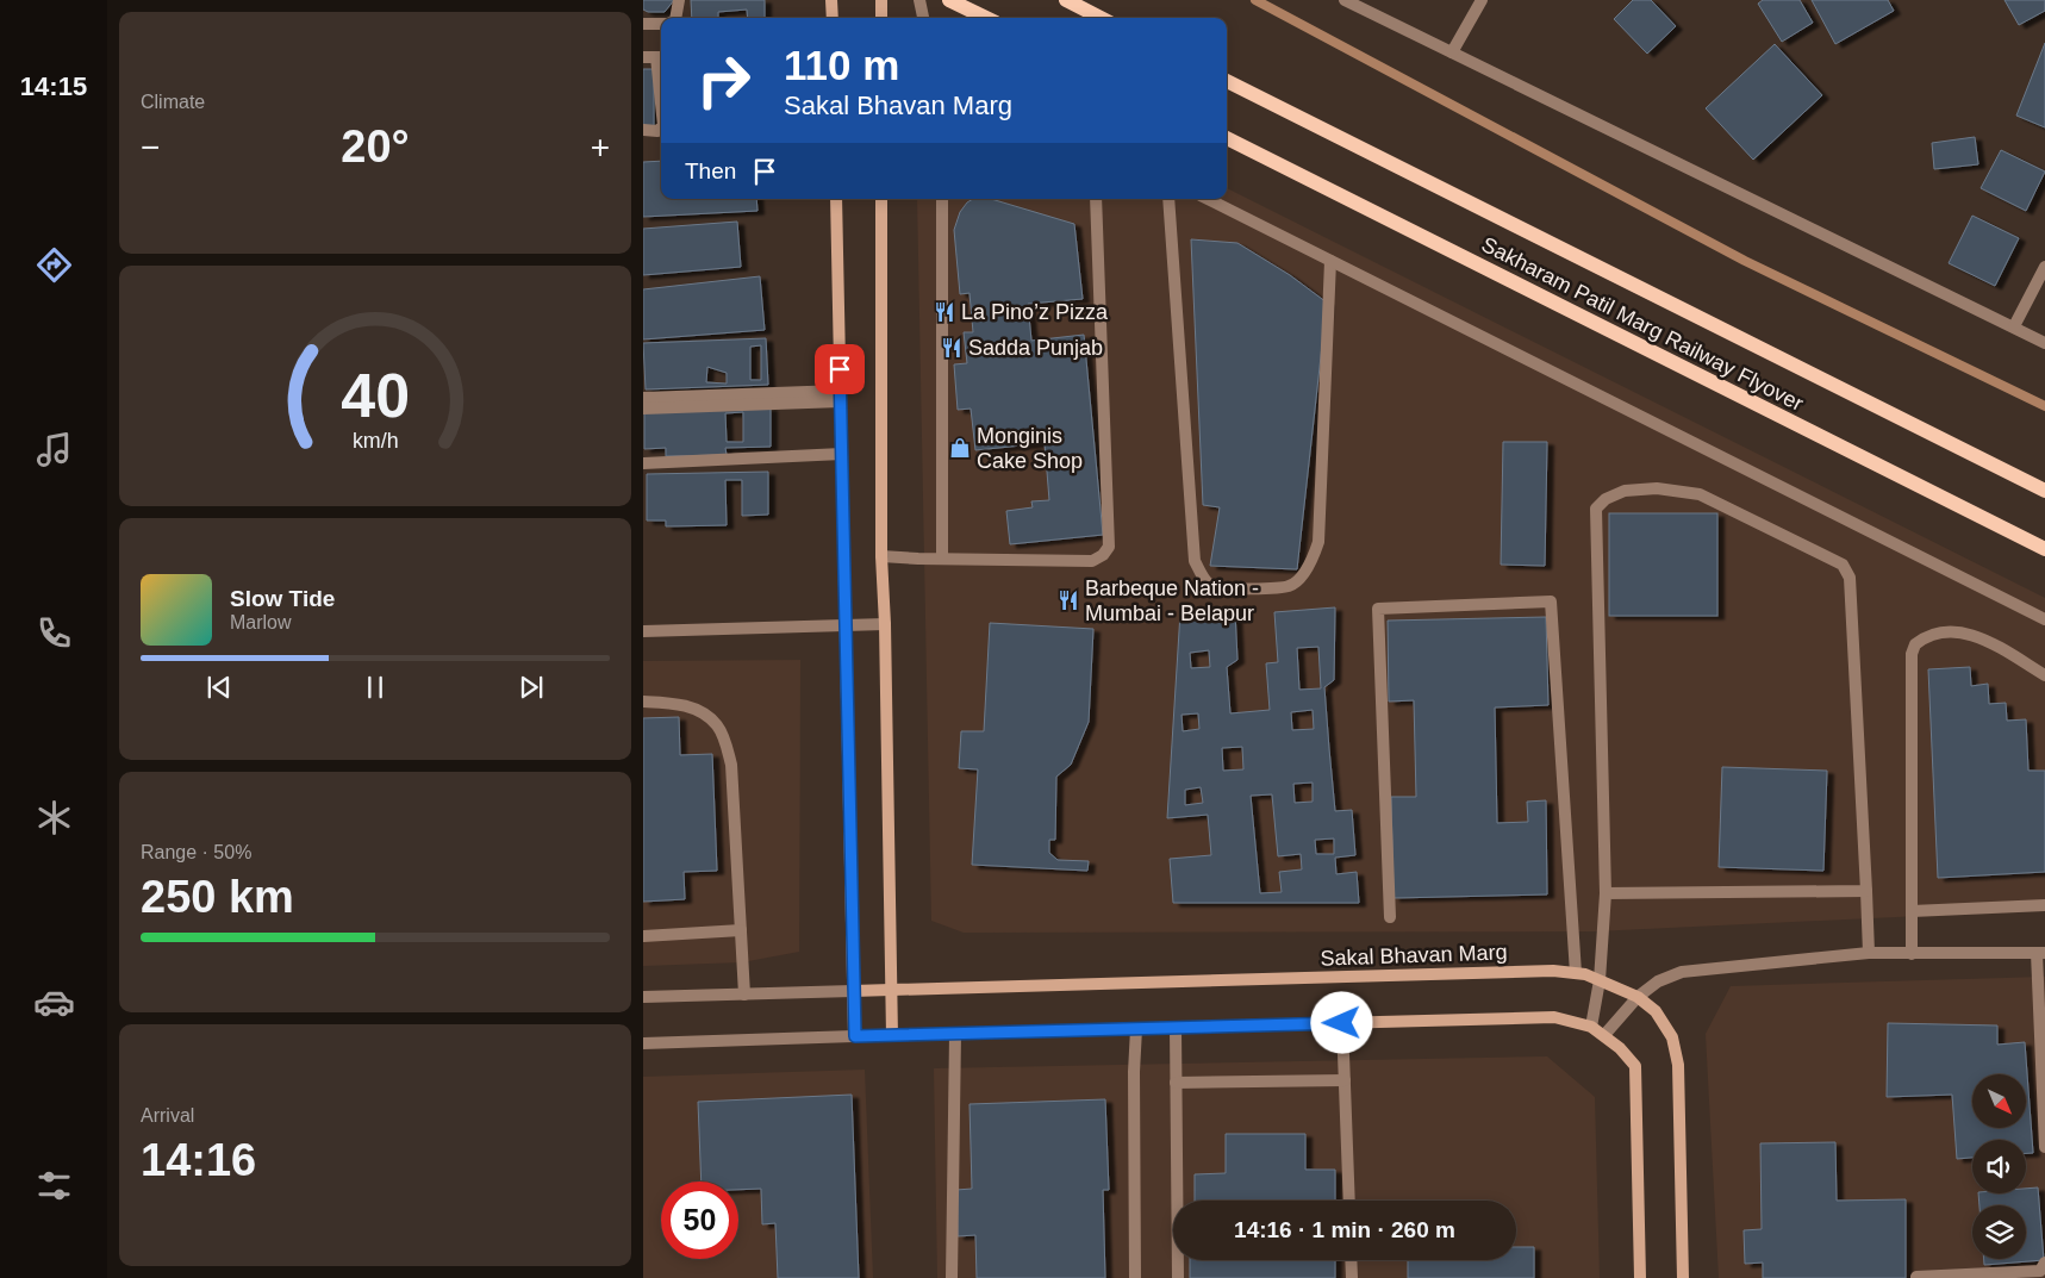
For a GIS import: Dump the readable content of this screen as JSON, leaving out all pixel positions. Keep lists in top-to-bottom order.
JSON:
{
  "streets": {
    "main road": ["Sakharam Patil Marg Railway Flyover", "Sakal Bhavan Marg"]
  },
  "places": {
    "restaurant": ["La Pino’z Pizza", "Sadda Punjab", "Barbeque Nation - Mumbai - Belapur"],
    "shop": ["Monginis Cake Shop"]
  },
  "north": "bottom right",
  "page": {
    "tabs": "14:15",
    "tile": [
      "Climate",
      ["Range · 50%", "250 km"],
      ["Arrival", "14:16"]
    ],
    "turn": ["110 m", "Sakal Bhavan Marg"],
    "heat": ["−", "20°", "+"],
    "then": "Then",
    "song": ["Slow Tide", "Marlow"],
    "limit": "50",
    "trip": "14:16 · 1 min · 260 m",
    "gauge": ["40", "km/h"]
  }
}
